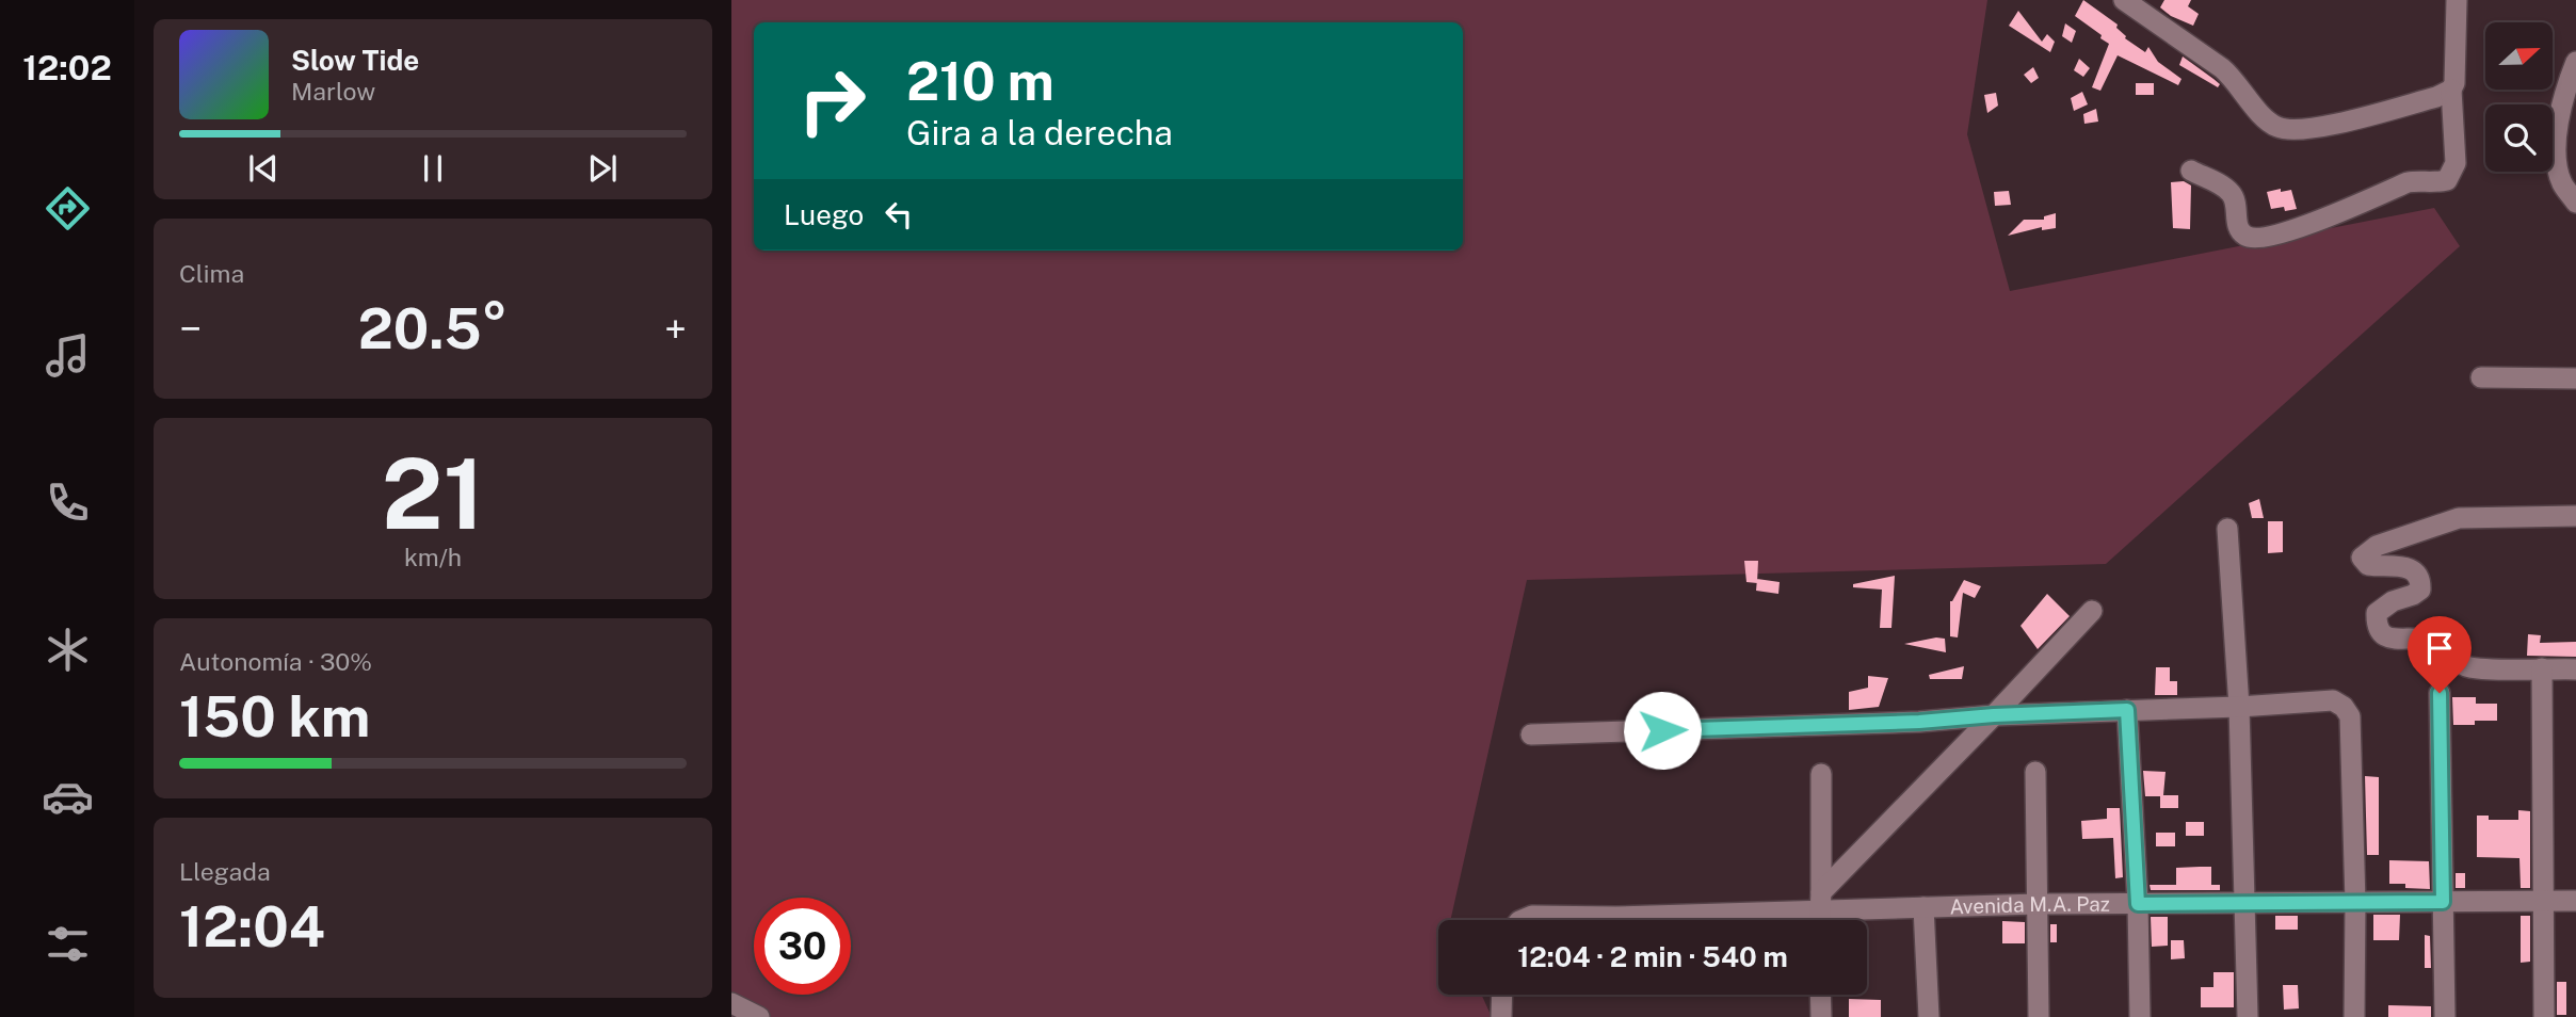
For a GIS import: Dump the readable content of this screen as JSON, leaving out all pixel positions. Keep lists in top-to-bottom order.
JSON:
{
  "streets": {
    "street": ["Avenida M.A. Paz"]
  },
  "north": "right",
  "page": {
    "tabs": "12:02",
    "turn": ["210 m", "Gira a la derecha"],
    "song": ["Slow Tide", "Marlow"],
    "then": "Luego",
    "tile": [
      "Clima",
      ["21", "km/h"],
      ["Autonomía · 30%", "150 km"],
      ["Llegada", "12:04"]
    ],
    "heat": ["−", "20.5°", "+"],
    "limit": "30",
    "trip": "12:04 · 2 min · 540 m"
  }
}
